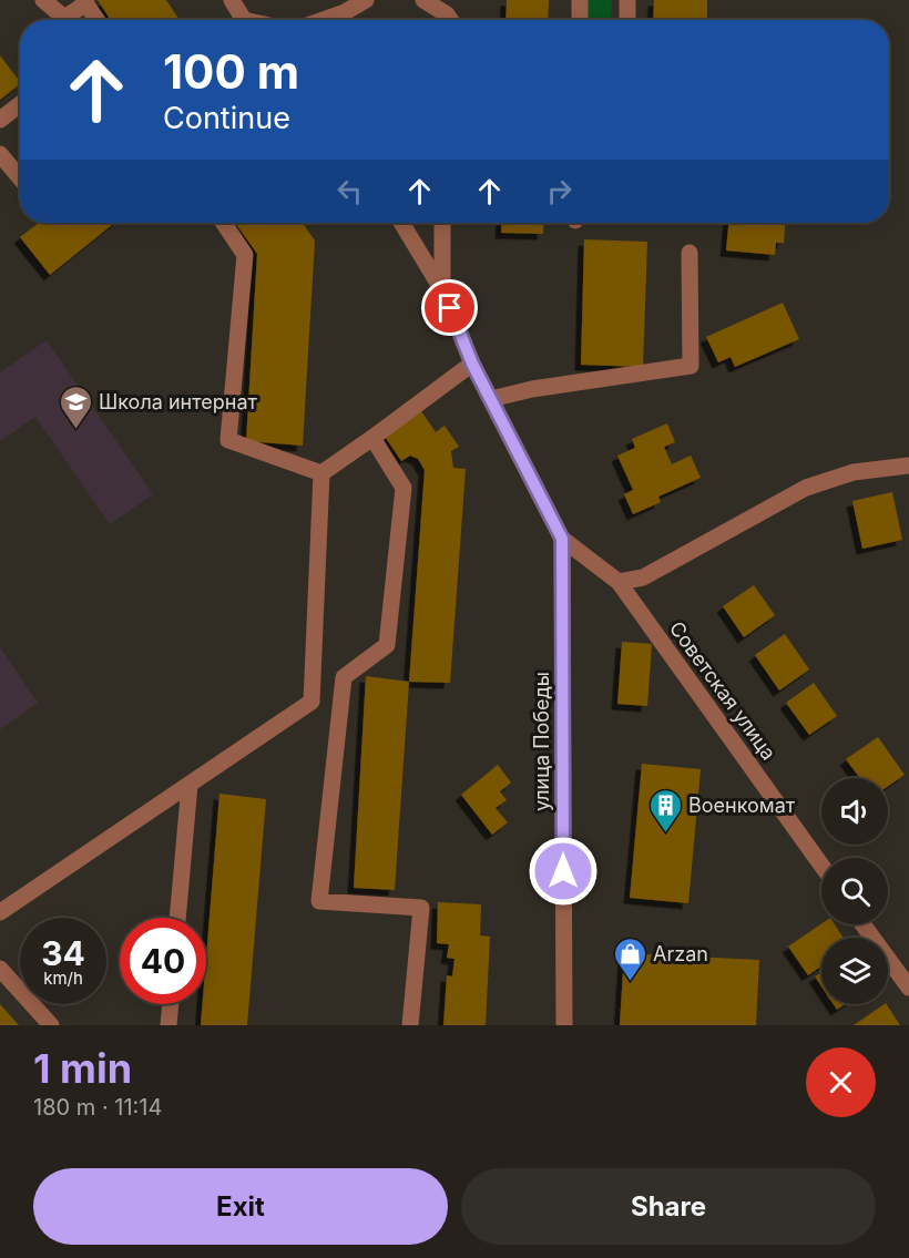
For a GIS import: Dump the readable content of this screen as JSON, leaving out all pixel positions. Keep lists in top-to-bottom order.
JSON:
{
  "streets": {
    "street": ["Советская улица", "улица Победы"]
  },
  "crossings": [
    ["Советская улица", "улица Победы"]
  ],
  "places": {
    "school or university": ["Школа интернат"],
    "building": ["Военкомат"],
    "shop": ["Arzan"]
  },
  "page": {
    "turn": ["100 m", "Continue"],
    "speed": "34 km/h",
    "limit": "40",
    "heading": ["1 min", "180 m · 11:14"],
    "buttons": ["Exit", "Share"]
  }
}
